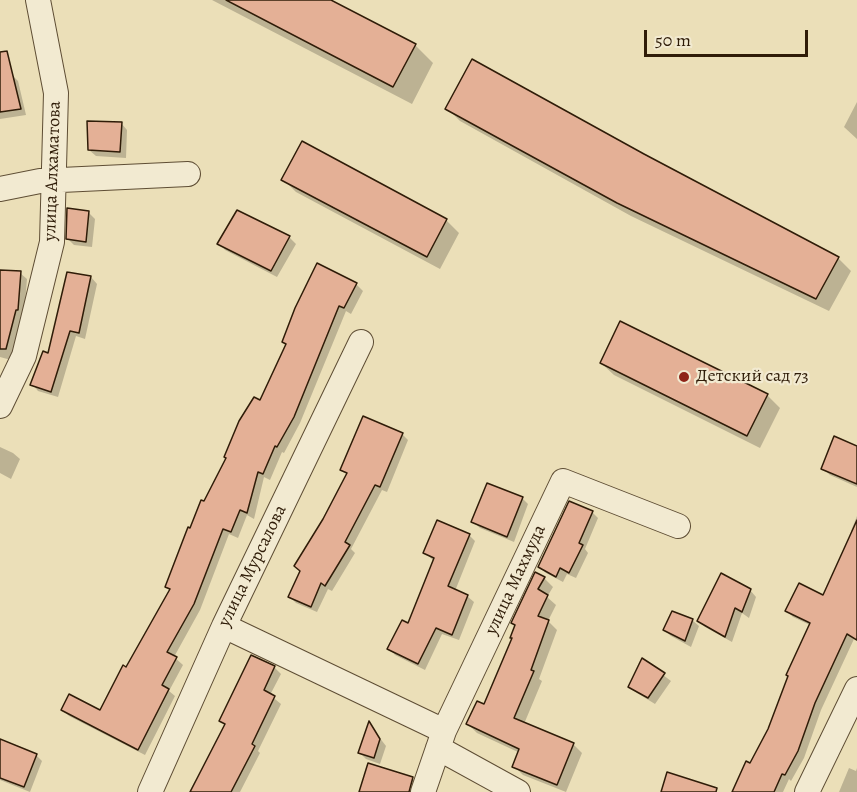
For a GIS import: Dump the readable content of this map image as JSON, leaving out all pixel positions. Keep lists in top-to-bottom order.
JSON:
{
  "streets": {
    "street": ["улица Алхаматова", "улица Мурсалова", "улица Махмуда"]
  },
  "places": ["Детский сад 73"],
  "scale_bar": "50 m"
}
